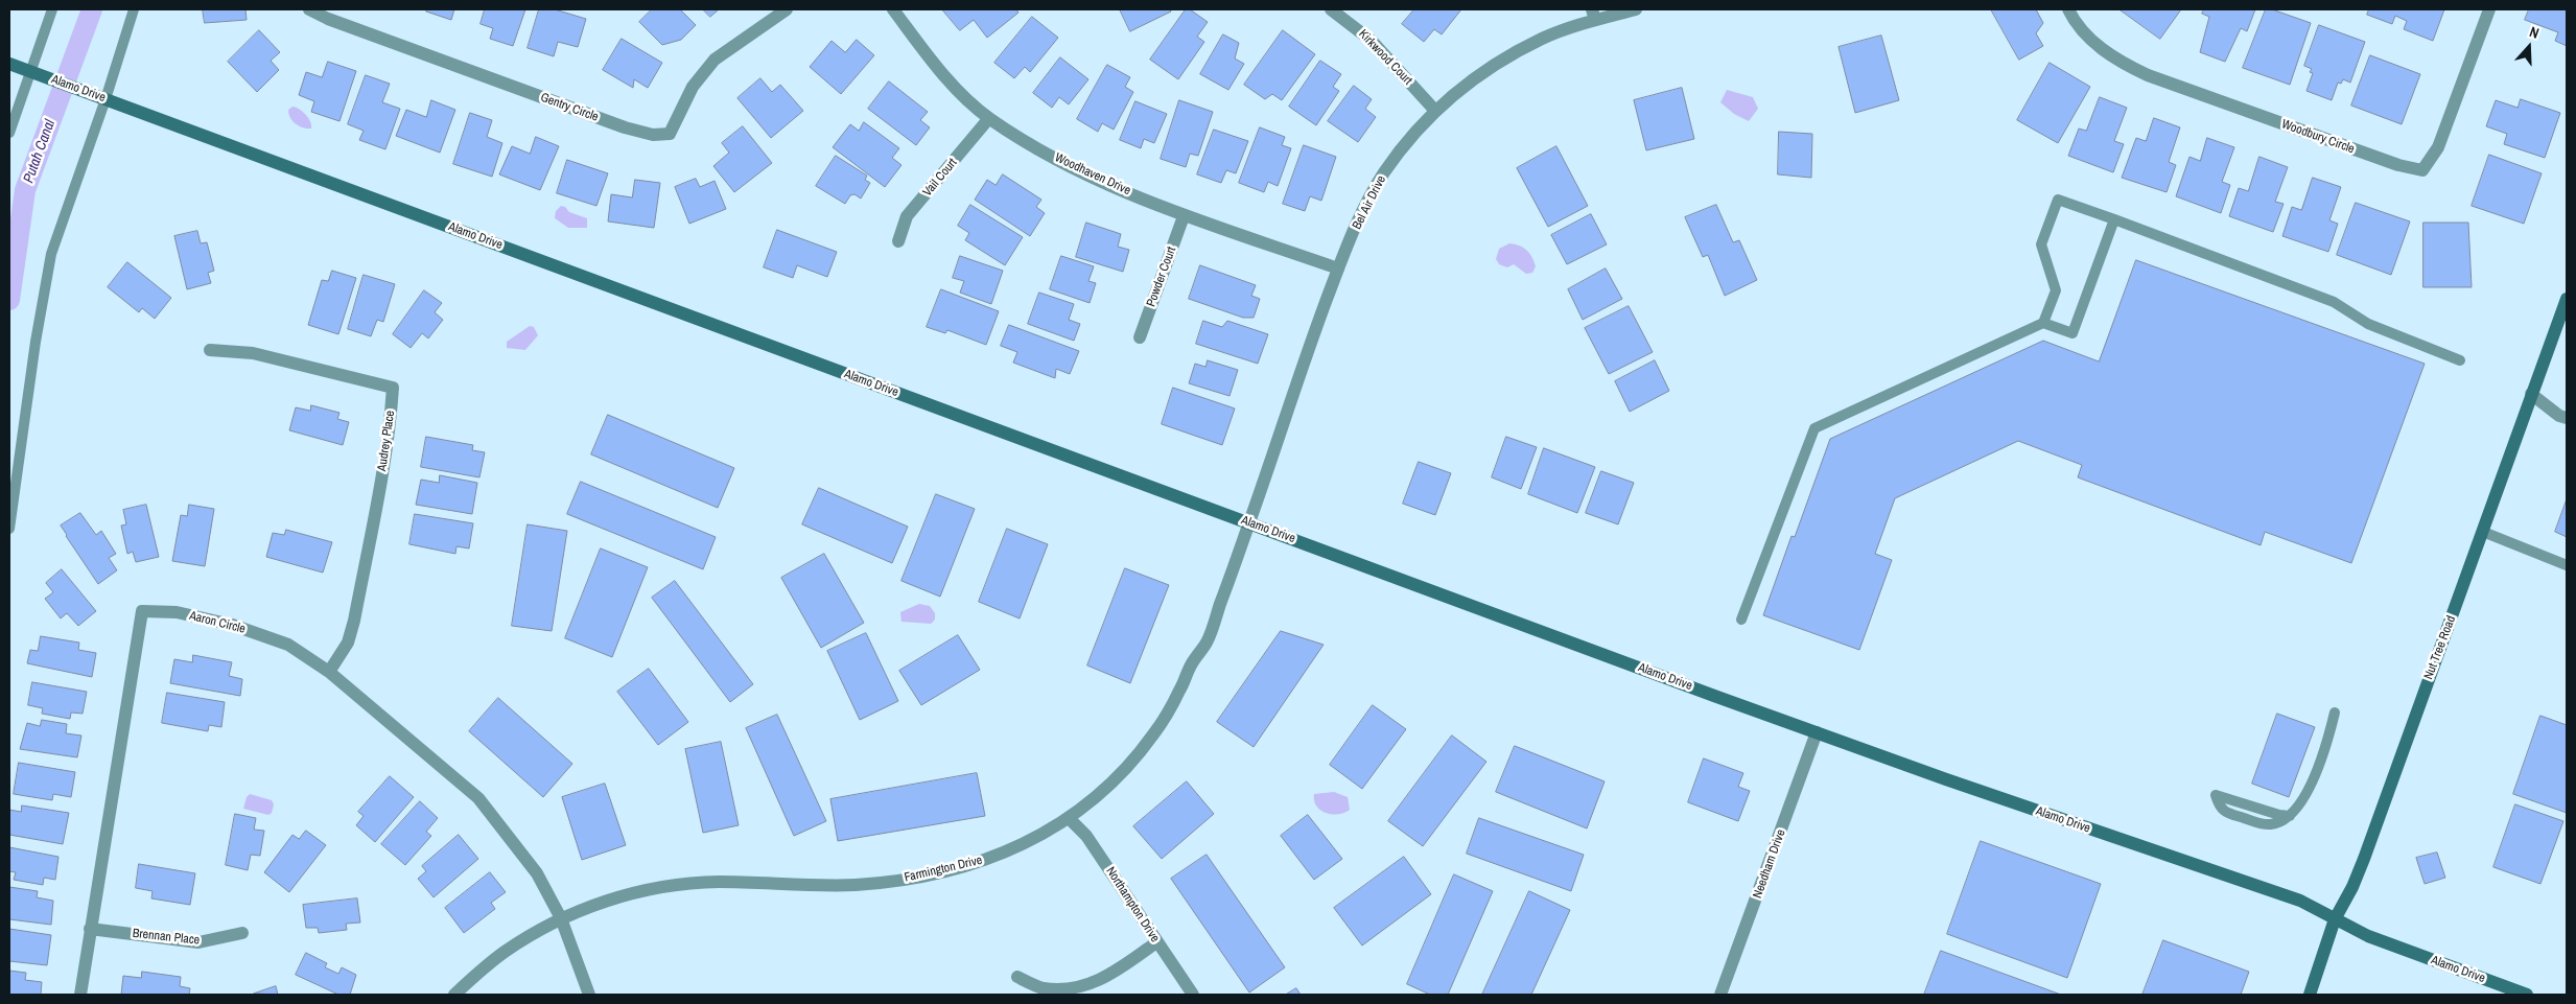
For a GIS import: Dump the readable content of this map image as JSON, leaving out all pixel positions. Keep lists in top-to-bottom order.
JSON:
{
  "streets": {
    "main road": ["Alamo Drive", "Nut Tree Road"],
    "street": [
      "Kirkwood Court",
      "Gentry Circle",
      "Woodbury Circle",
      "Woodhaven Drive",
      "Vail Court",
      "Bel Air Drive",
      "Powder Court",
      "Audrey Place",
      "Aaron Circle",
      "Needham Drive",
      "Farmington Drive",
      "Northampton Drive",
      "Brennan Place"
    ]
  },
  "crossings": [
    ["Kirkwood Court", "Bel Air Drive"],
    ["Alamo Drive", "Bel Air Drive"],
    ["Alamo Drive", "Nut Tree Road"],
    ["Alamo Drive", "Needham Drive"],
    ["Alamo Drive", "Farmington Drive"],
    ["Woodhaven Drive", "Vail Court"],
    ["Woodhaven Drive", "Bel Air Drive"],
    ["Woodhaven Drive", "Powder Court"],
    ["Bel Air Drive", "Farmington Drive"],
    ["Audrey Place", "Aaron Circle"],
    ["Aaron Circle", "Farmington Drive"],
    ["Aaron Circle", "Brennan Place"],
    ["Farmington Drive", "Northampton Drive"]
  ],
  "water": ["Putah Canal"],
  "north": "top"
}
